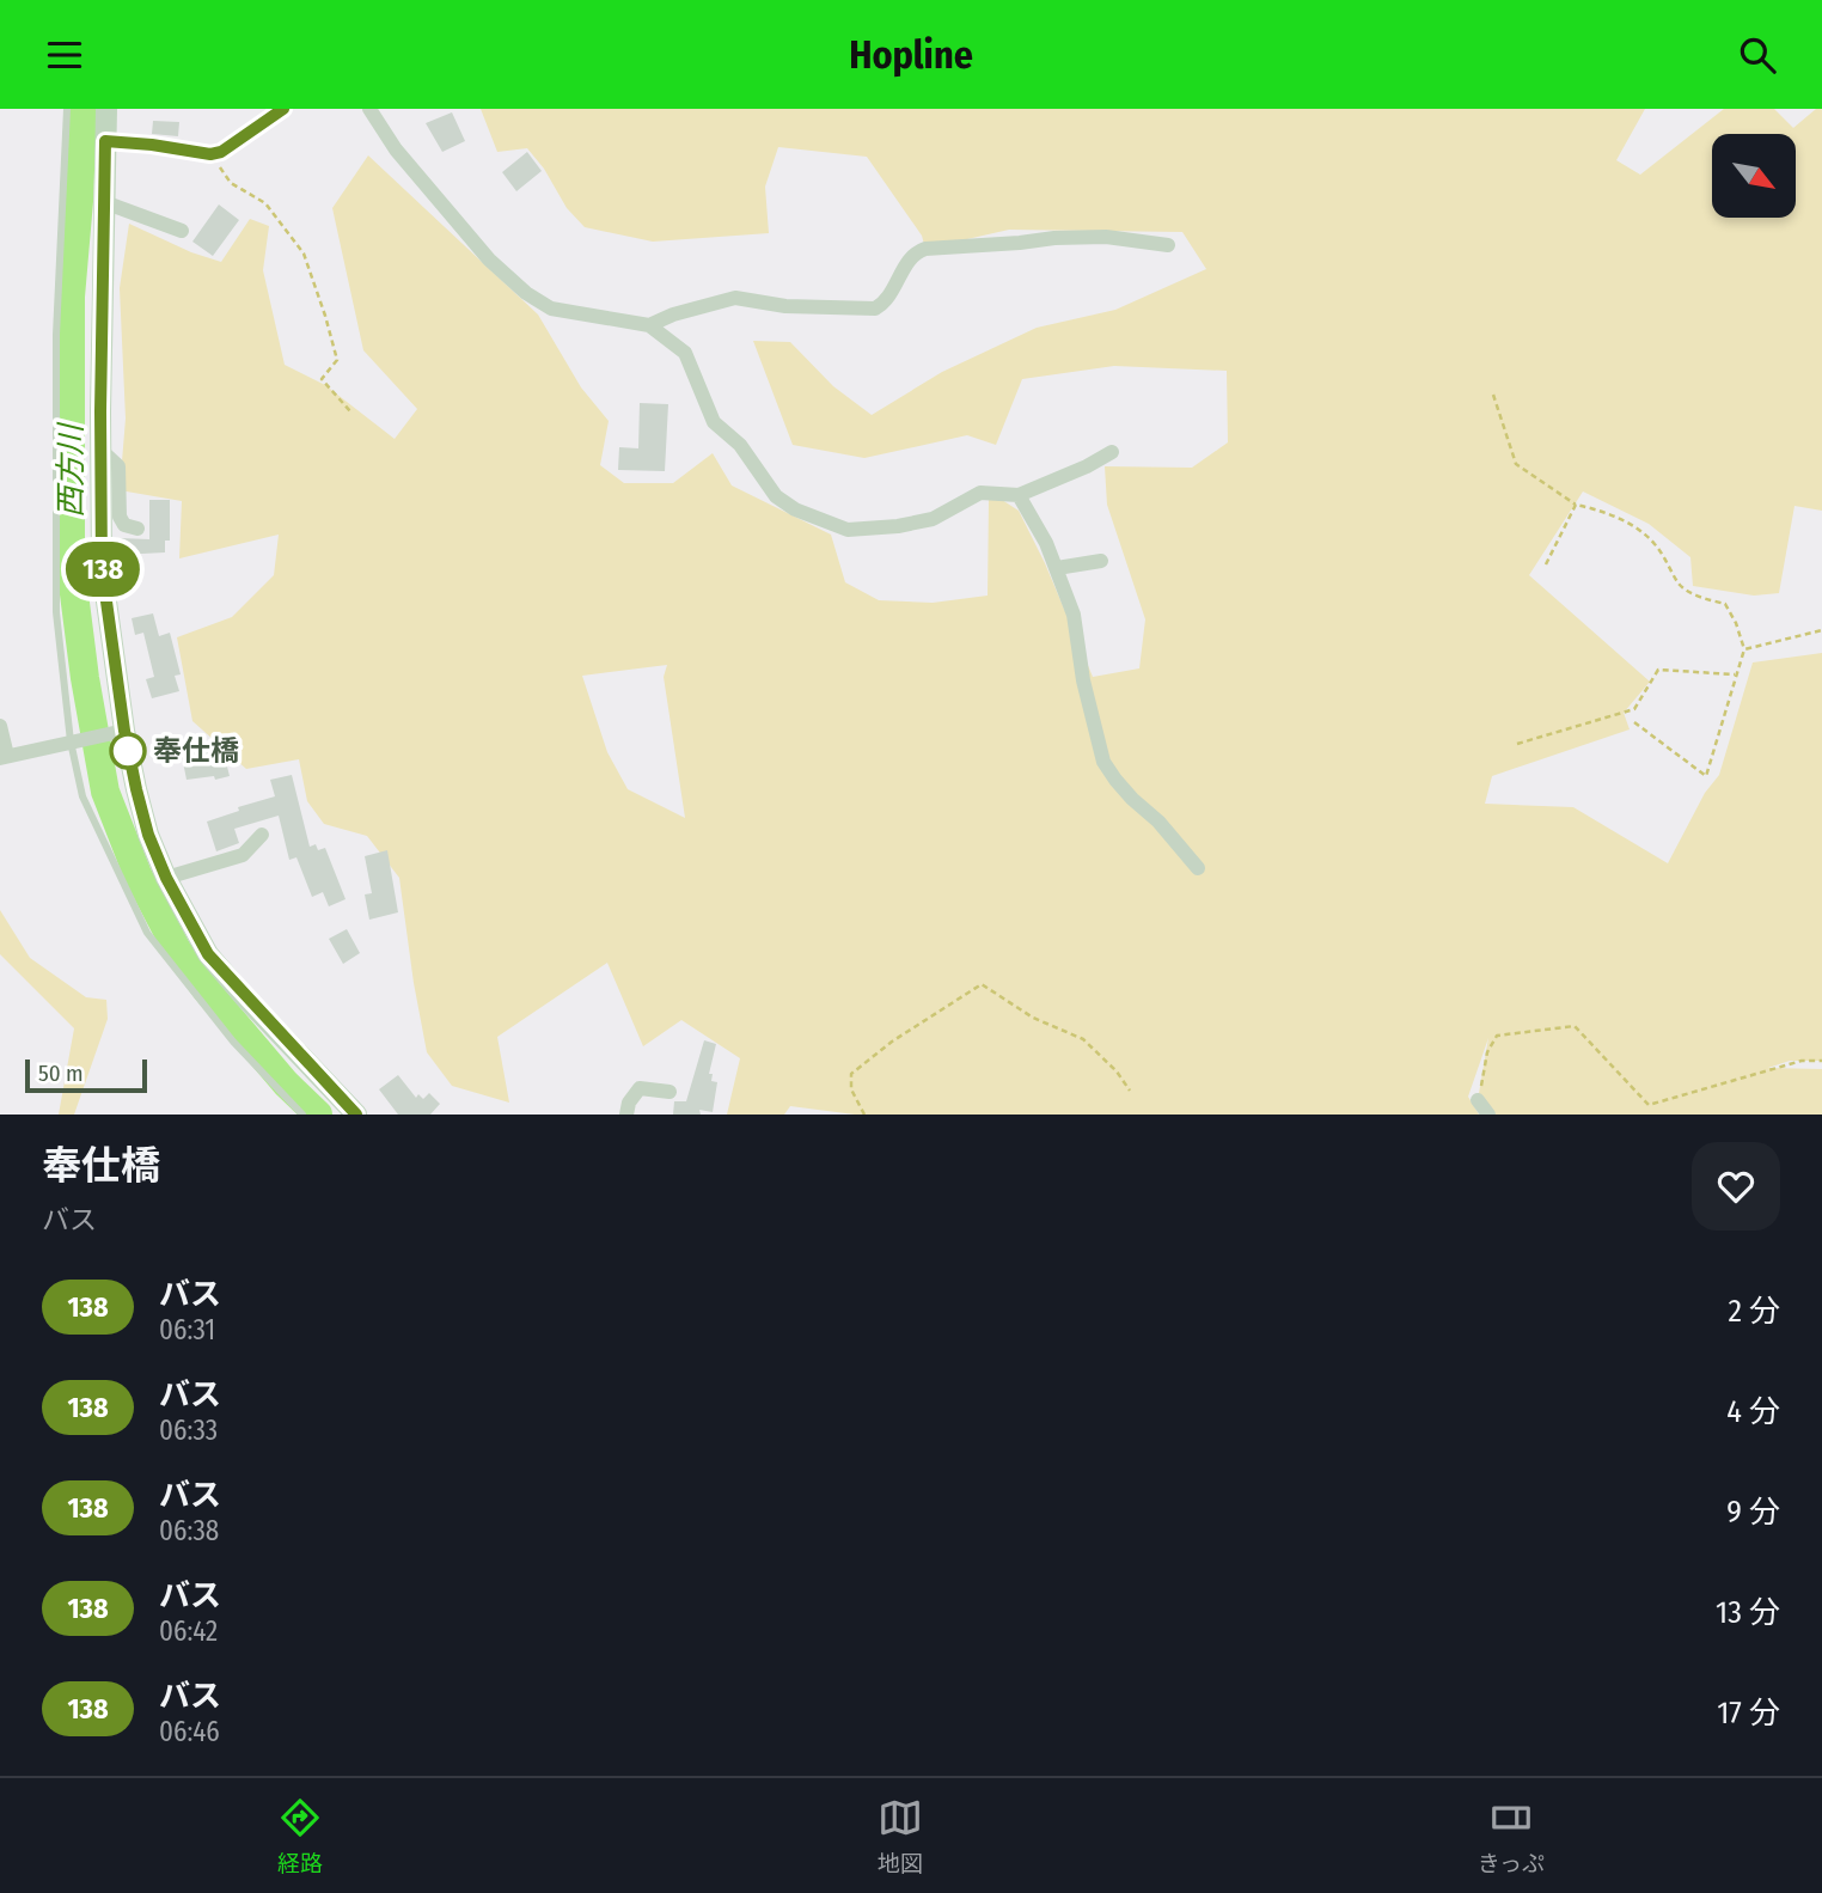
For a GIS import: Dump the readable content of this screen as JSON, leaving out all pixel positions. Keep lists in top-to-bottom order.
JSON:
{
  "water": ["西方川"],
  "places": ["奉仕橋"],
  "lines": ["bus line 138"],
  "scale_bar": "50 m",
  "north": "bottom right",
  "page": {
    "header": "Hopline",
    "on_map": "138",
    "scale": "50 m",
    "heading": ["奉仕橋", "バス"],
    "list": [
      {
        "mark": "138",
        "name": "バス",
        "note": "06:31",
        "value": "2 分"
      },
      {
        "mark": "138",
        "name": "バス",
        "note": "06:33",
        "value": "4 分"
      },
      {
        "mark": "138",
        "name": "バス",
        "note": "06:38",
        "value": "9 分"
      },
      {
        "mark": "138",
        "name": "バス",
        "note": "06:42",
        "value": "13 分"
      },
      {
        "mark": "138",
        "name": "バス",
        "note": "06:46",
        "value": "17 分"
      }
    ],
    "tabs": ["経路", "地図", "きっぷ"]
  }
}
